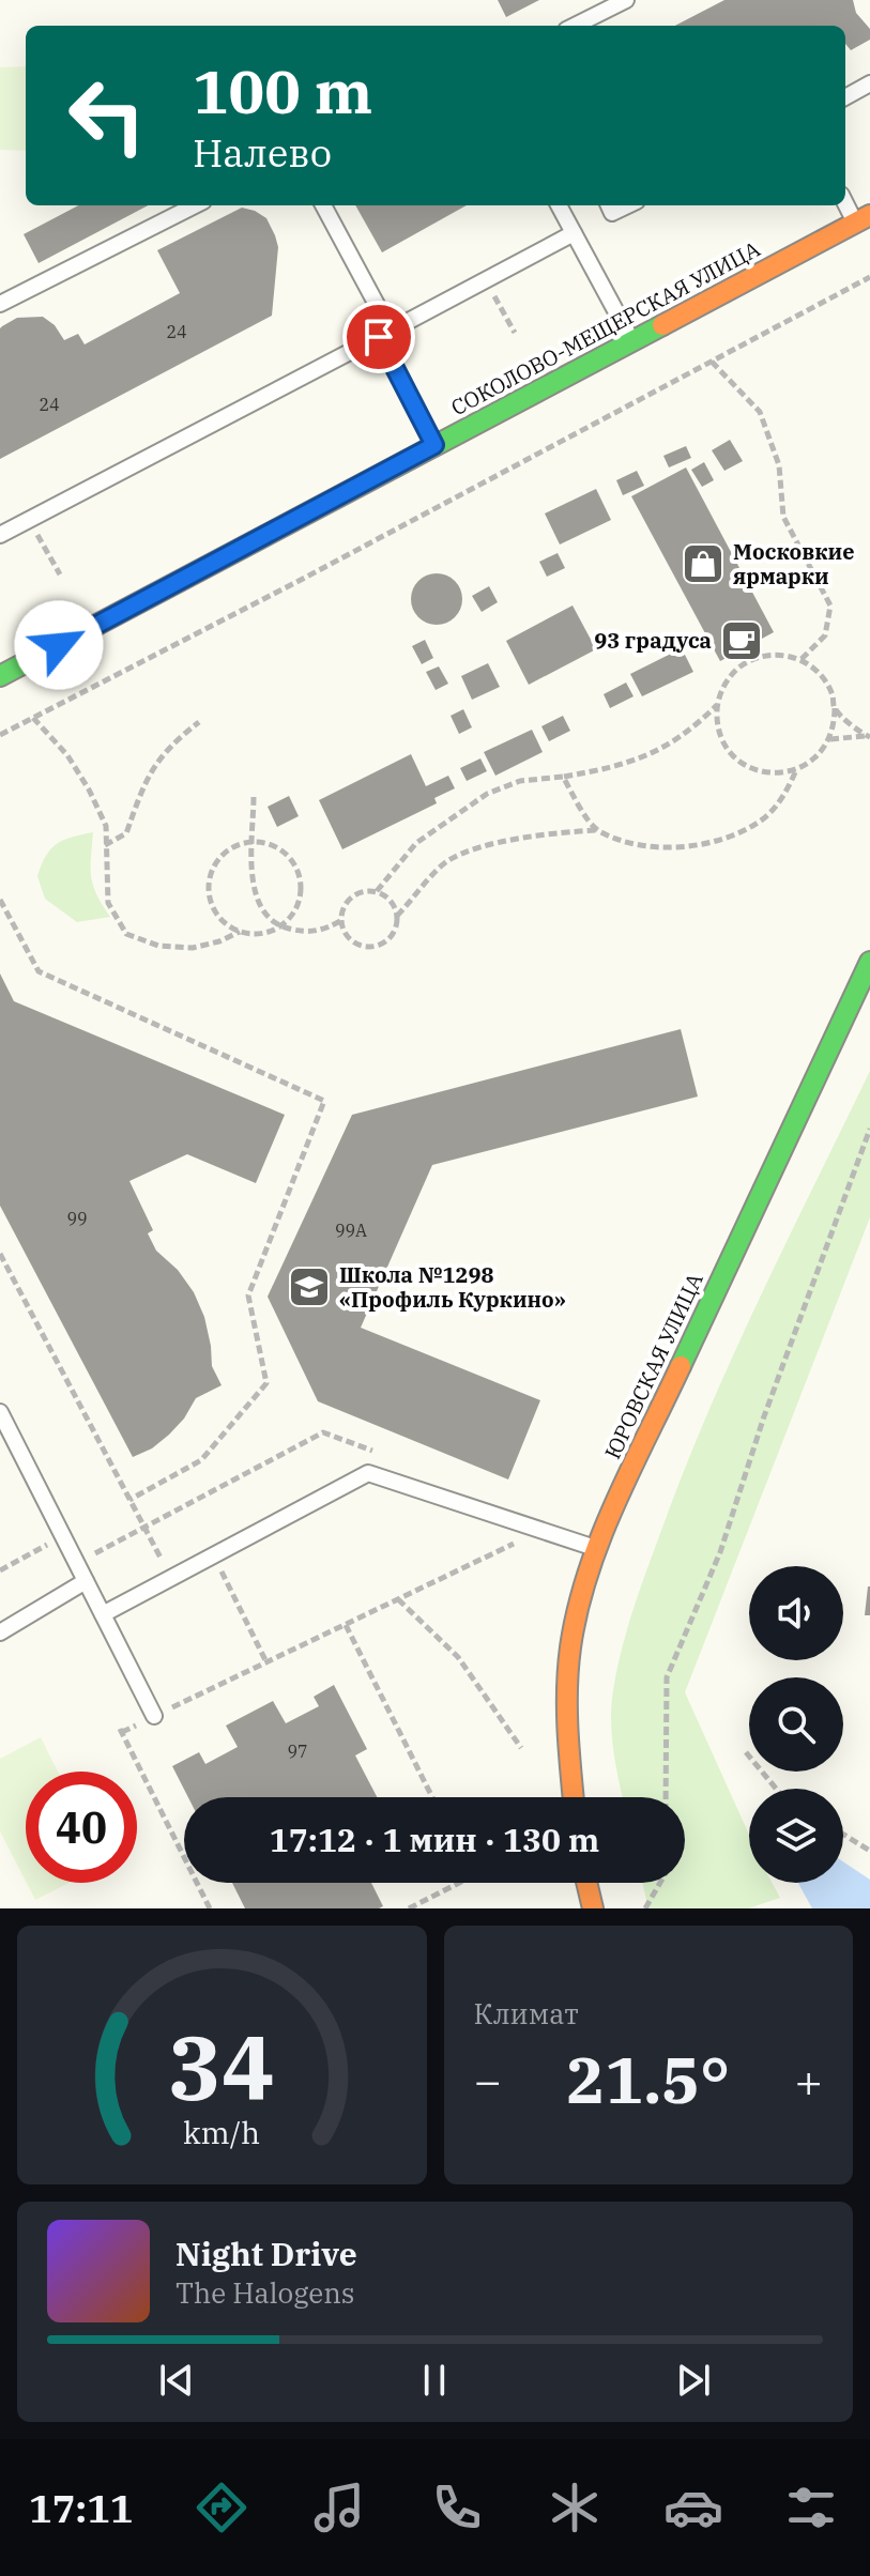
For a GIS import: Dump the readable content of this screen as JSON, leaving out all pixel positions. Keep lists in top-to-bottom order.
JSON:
{
  "streets": {
    "street": ["СОКОЛОВО-МЕЩЕРСКАЯ УЛИЦА", "ЮРОВСКАЯ УЛИЦА"]
  },
  "places": {
    "shop": ["Московкие ярмарки"],
    "cafe": ["93 градуса"],
    "school or university": ["Школа №1298 «Профиль Куркино»"]
  },
  "house_numbers": [
    "24",
    "24",
    "99",
    "99А",
    "97"
  ],
  "page": {
    "turn": ["100 m", "Налево"],
    "limit": "40",
    "trip": "17:12 · 1 мин · 130 m",
    "tile": "Климат",
    "heat": ["−", "21.5°", "+"],
    "song": ["Night Drive", "The Halogens"],
    "tabs": "17:11",
    "gauge": ["34", "km/h"]
  }
}
